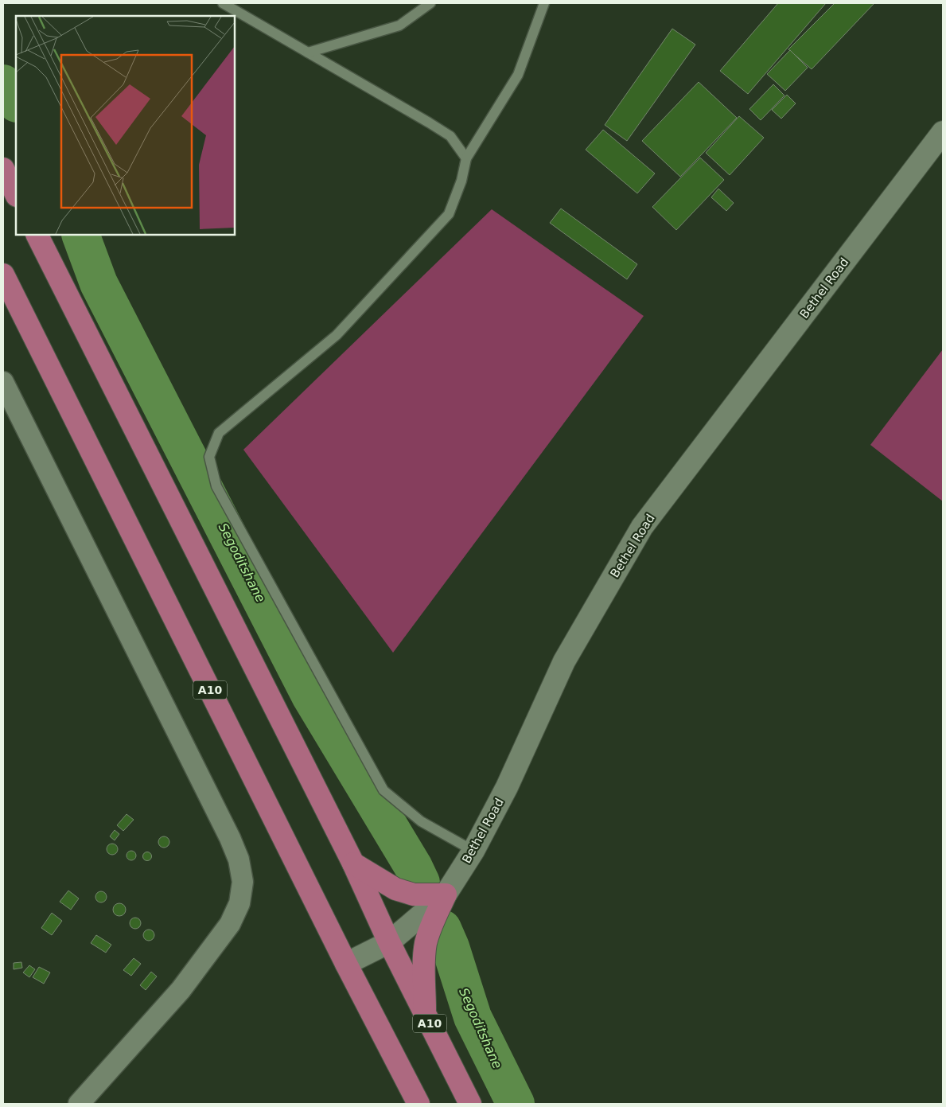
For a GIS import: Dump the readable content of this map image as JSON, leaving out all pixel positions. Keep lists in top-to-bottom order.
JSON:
{
  "streets": {
    "main road": ["A10"],
    "street": ["Bethel Road"]
  },
  "crossings": [
    ["Bethel Road", "A10"]
  ],
  "water": ["Segoditshane"]
}
